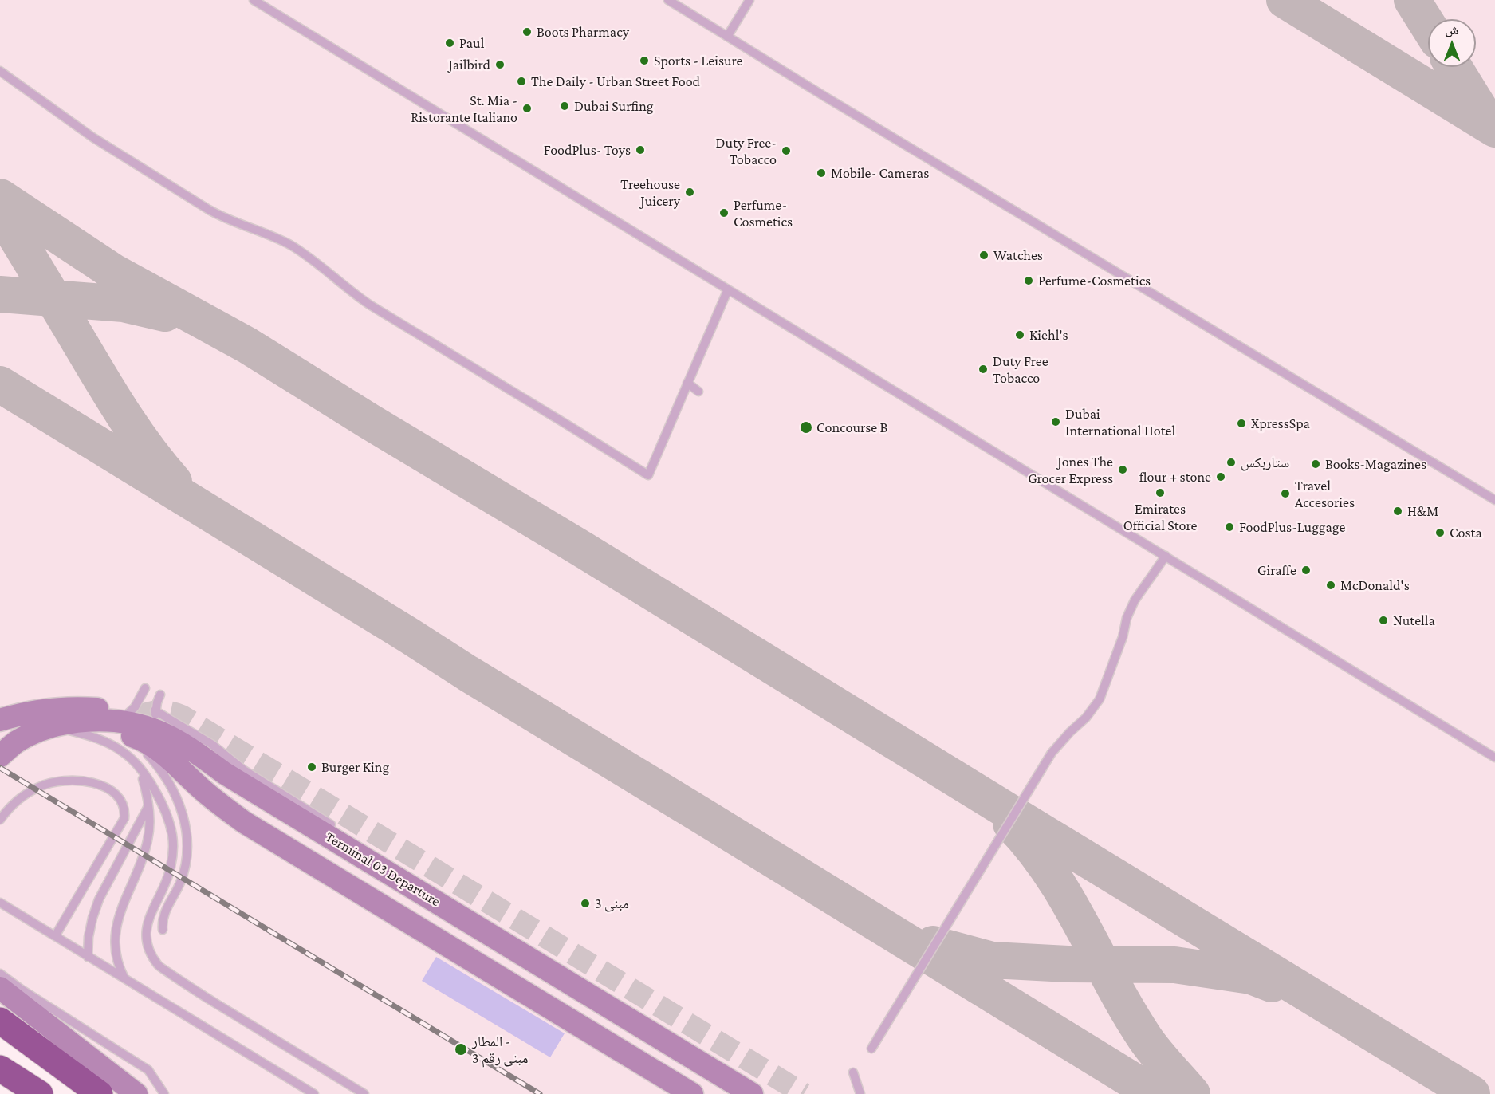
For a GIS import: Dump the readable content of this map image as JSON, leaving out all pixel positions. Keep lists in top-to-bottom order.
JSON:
{
  "streets": {
    "main road": ["Terminal 03 Departure"]
  },
  "places": [
    "Boots Pharmacy",
    "Paul",
    "Sports - Leisure",
    "Jailbird",
    "The Daily - Urban Street Food",
    "Dubai Surfing",
    "St. Mia - Ristorante Italiano",
    "FoodPlus- Toys",
    "Duty Free- Tobacco",
    "Mobile- Cameras",
    "Treehouse Juicery",
    "Perfume- Cosmetics",
    "Watches",
    "Perfume-Cosmetics",
    "Kiehl's",
    "Duty Free Tobacco",
    "Dubai International Hotel",
    "XpressSpa",
    "Concourse B",
    "ستاربكس",
    "Books-Magazines",
    "Jones The Grocer Express",
    "flour + stone",
    "Emirates Official Store",
    "Travel Accesories",
    "H&M",
    "FoodPlus-Luggage",
    "Costa",
    "Giraffe",
    "McDonald's",
    "Nutella",
    "Burger King",
    "مبنى 3",
    "المطار - مبنى رقم 3"
  ],
  "north": "top"
}
